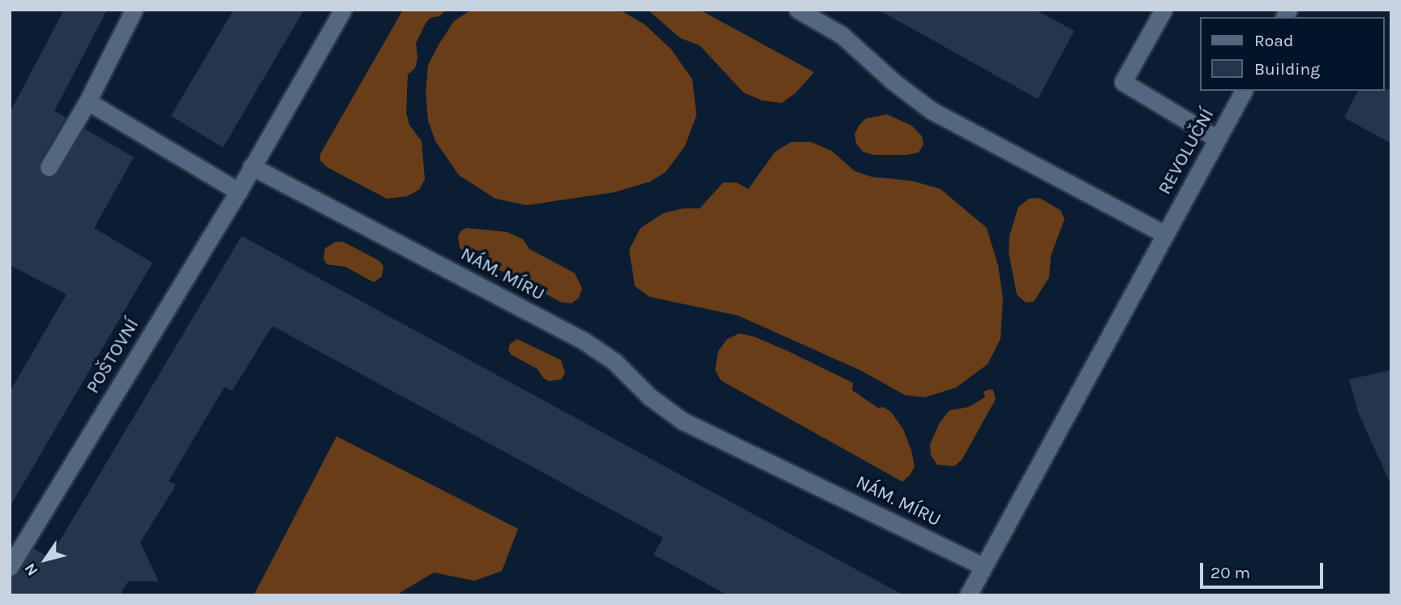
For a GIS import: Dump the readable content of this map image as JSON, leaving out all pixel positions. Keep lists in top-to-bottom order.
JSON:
{
  "streets": {
    "street": ["REVOLUČNÍ", "NÁM. MÍRU", "POŠTOVNÍ"]
  },
  "crossings": [
    ["NÁM. MÍRU", "POŠTOVNÍ"]
  ],
  "legend": ["Road", "Building"],
  "scale_bar": "20 m",
  "north": "bottom left"
}
